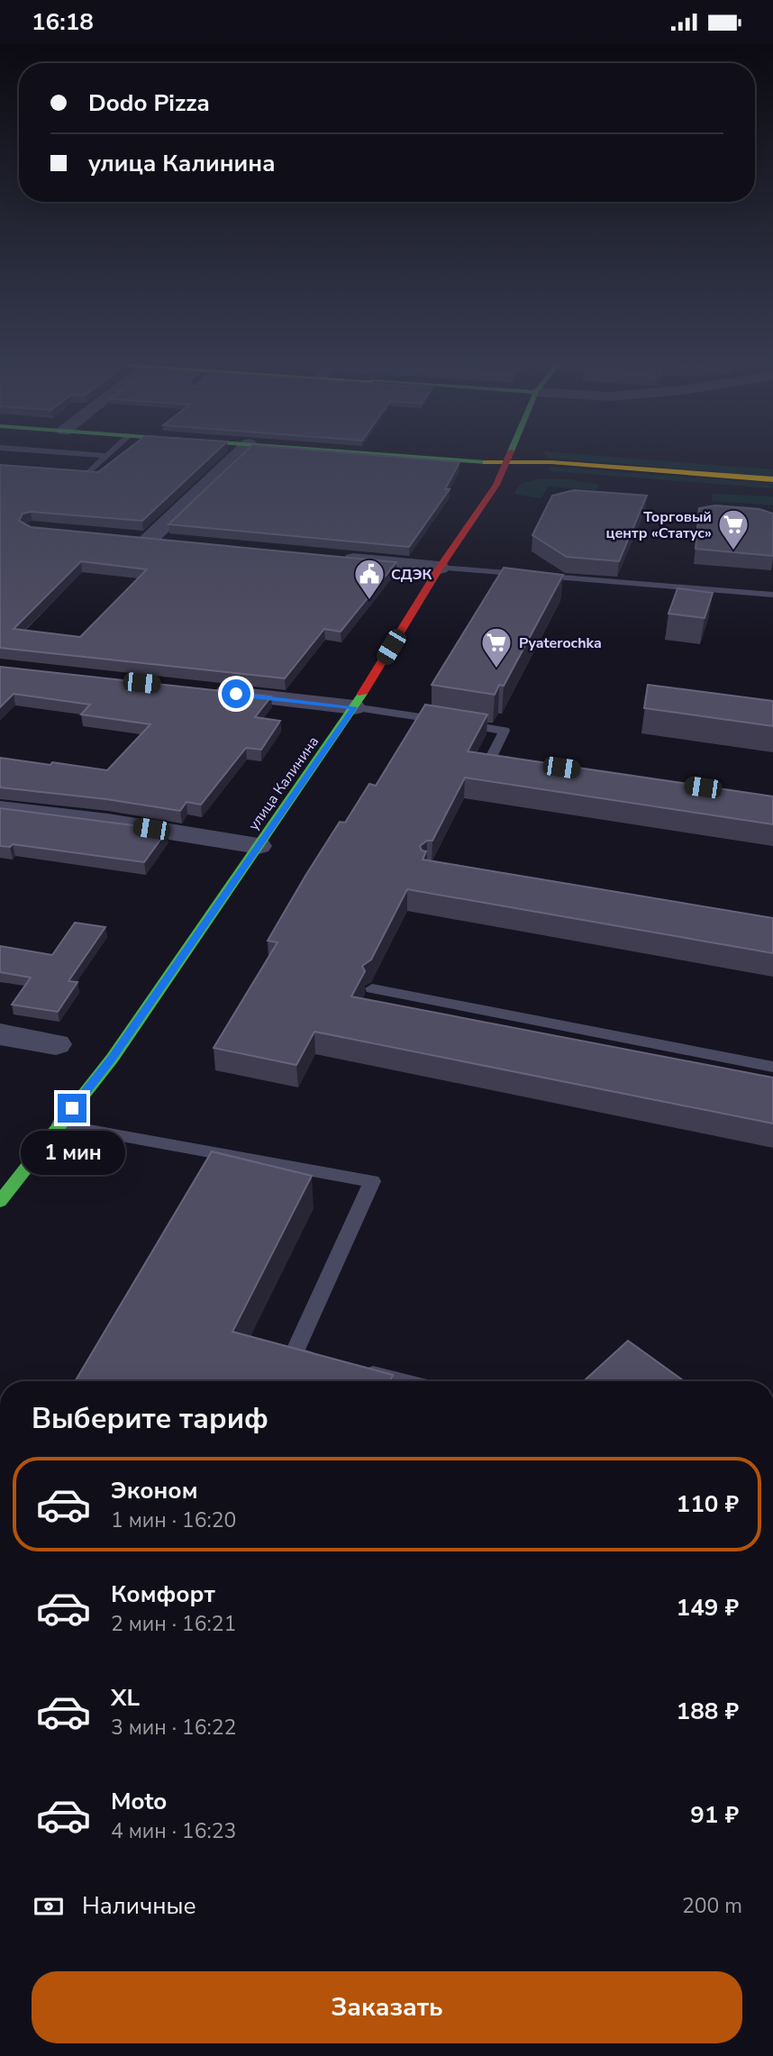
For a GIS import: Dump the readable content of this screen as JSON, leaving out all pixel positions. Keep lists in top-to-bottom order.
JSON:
{
  "streets": {
    "main road": ["улица Калинина"]
  },
  "places": {
    "supermarket": ["Торговый центр «Статус»", "Pyaterochka"],
    "public building": ["СДЭК"]
  },
  "page": {
    "status": "16:18",
    "banner": ["Dodo Pizza", "улица Калинина"],
    "bubble": "1 мин",
    "heading": "Выберите тариф",
    "list": [
      {
        "name": "Эконом",
        "note": "1 мин · 16:20",
        "value": "110 ₽"
      },
      {
        "name": "Комфорт",
        "note": "2 мин · 16:21",
        "value": "149 ₽"
      },
      {
        "name": "XL",
        "note": "3 мин · 16:22",
        "value": "188 ₽"
      },
      {
        "name": "Moto",
        "note": "4 мин · 16:23",
        "value": "91 ₽"
      }
    ],
    "pay": ["Наличные", "200 m"],
    "buttons": "Заказать"
  }
}
